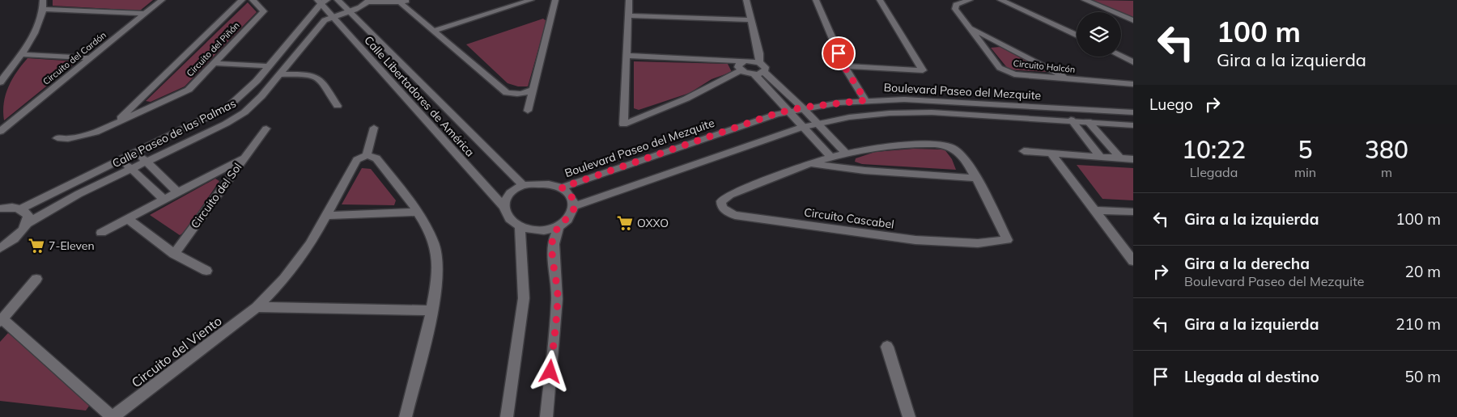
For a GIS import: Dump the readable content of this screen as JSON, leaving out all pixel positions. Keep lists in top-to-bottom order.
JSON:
{
  "streets": {
    "street": [
      "Circuito del Piñón",
      "Circuito del Cardón",
      "Circuito Halcón",
      "Boulevard Paseo del Mezquite",
      "Calle Libertadores de América",
      "Calle Paseo de las Palmas",
      "Circuito del Sol",
      "Circuito Cascabel",
      "Circuito del Viento"
    ]
  },
  "crossings": [
    ["Boulevard Paseo del Mezquite", "Calle Libertadores de América"],
    ["Calle Libertadores de América", "Calle Paseo de las Palmas"]
  ],
  "places": {
    "supermarket": ["OXXO", "7-Eleven"]
  },
  "page": {
    "turn": ["100 m", "Gira a la izquierda"],
    "then": "Luego",
    "eta": [
      "10:22",
      "Llegada",
      "5",
      "min",
      "380",
      "m"
    ],
    "list": [
      {
        "name": "Gira a la izquierda",
        "value": "100 m"
      },
      {
        "name": "Gira a la derecha",
        "note": "Boulevard Paseo del Mezquite",
        "value": "20 m"
      },
      {
        "name": "Gira a la izquierda",
        "value": "210 m"
      },
      {
        "name": "Llegada al destino",
        "value": "50 m"
      }
    ]
  }
}
